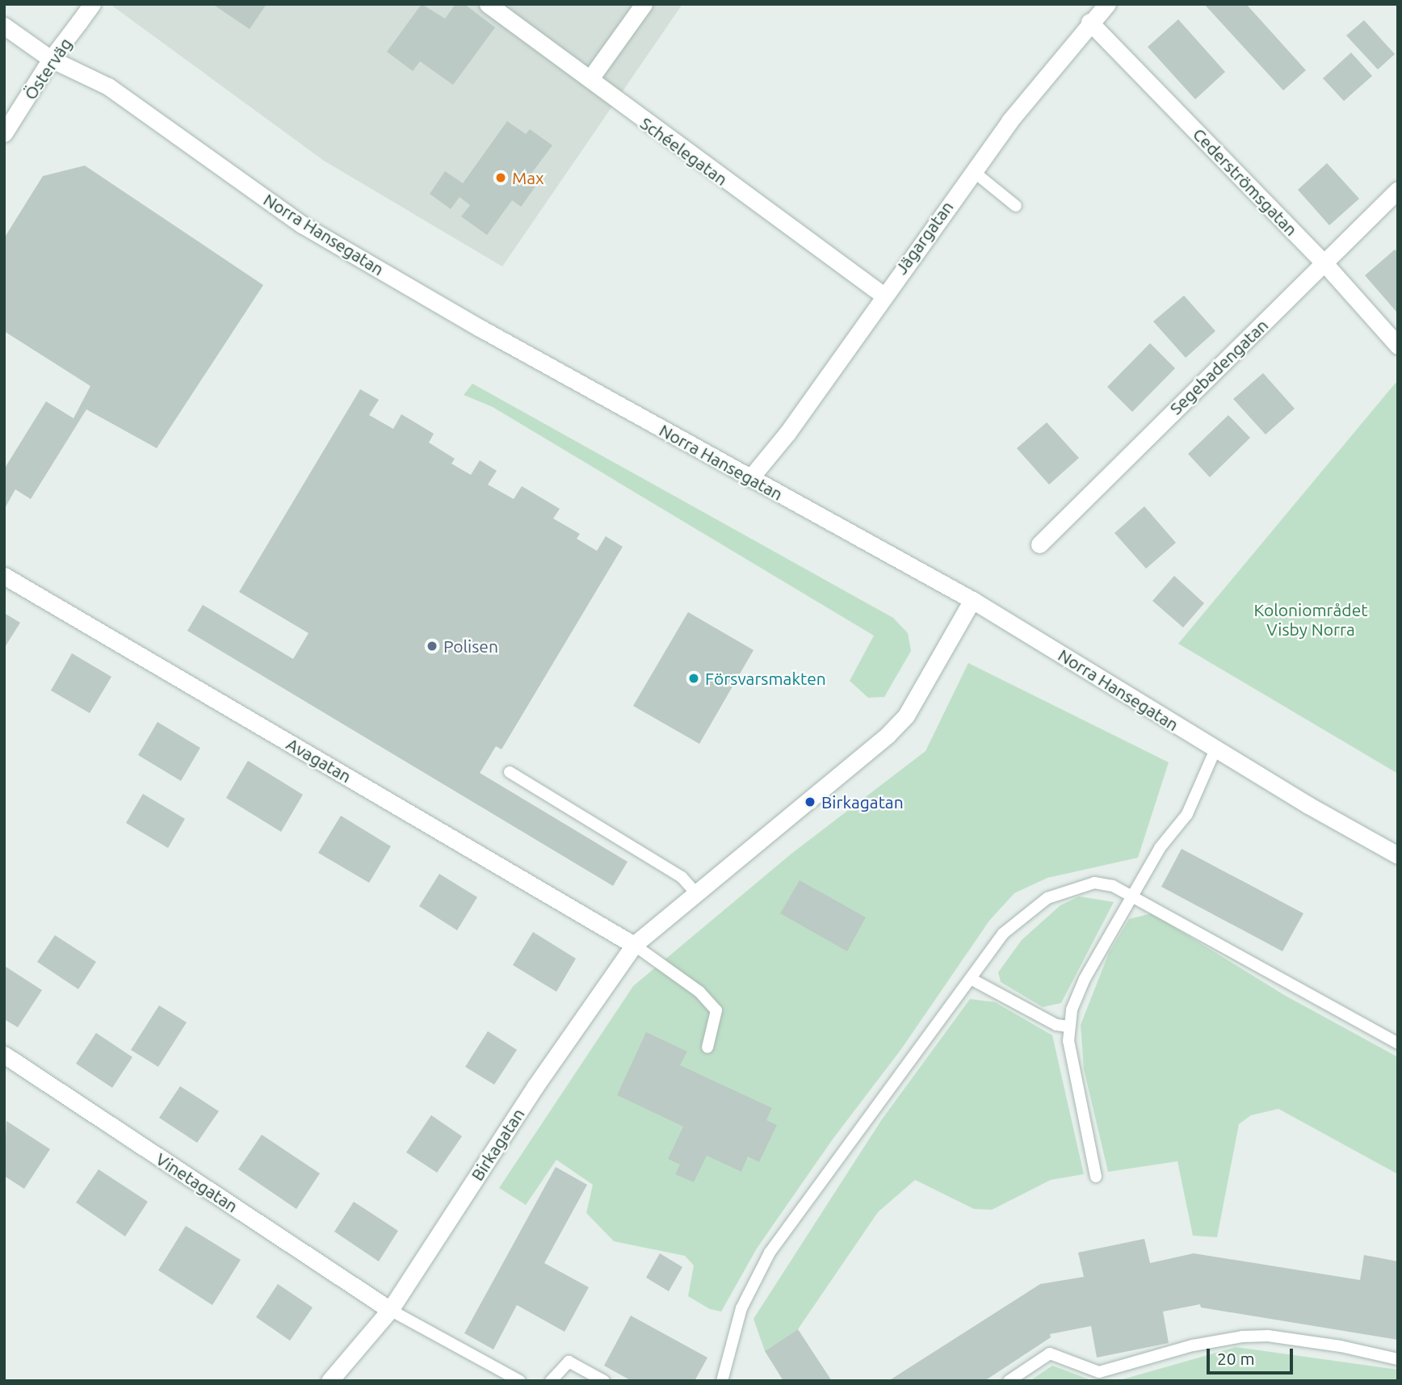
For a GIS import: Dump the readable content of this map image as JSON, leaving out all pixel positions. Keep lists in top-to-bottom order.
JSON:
{
  "streets": {
    "street": [
      "Österväg",
      "Schéelegatan",
      "Cederströmsgatan",
      "Norra Hansegatan",
      "Jägargatan",
      "Segebadengatan",
      "Avagatan",
      "Birkagatan",
      "Vinetagatan"
    ]
  },
  "crossings": [
    ["Österväg", "Norra Hansegatan"],
    ["Schéelegatan", "Jägargatan"],
    ["Cederströmsgatan", "Jägargatan"],
    ["Cederströmsgatan", "Segebadengatan"],
    ["Norra Hansegatan", "Jägargatan"],
    ["Norra Hansegatan", "Birkagatan"],
    ["Avagatan", "Birkagatan"],
    ["Birkagatan", "Vinetagatan"]
  ],
  "parks": ["Koloniområdet Visby Norra"],
  "places": [
    "Max",
    "Polisen",
    "Försvarsmakten",
    "Birkagatan"
  ],
  "scale_bar": "20 m"
}
